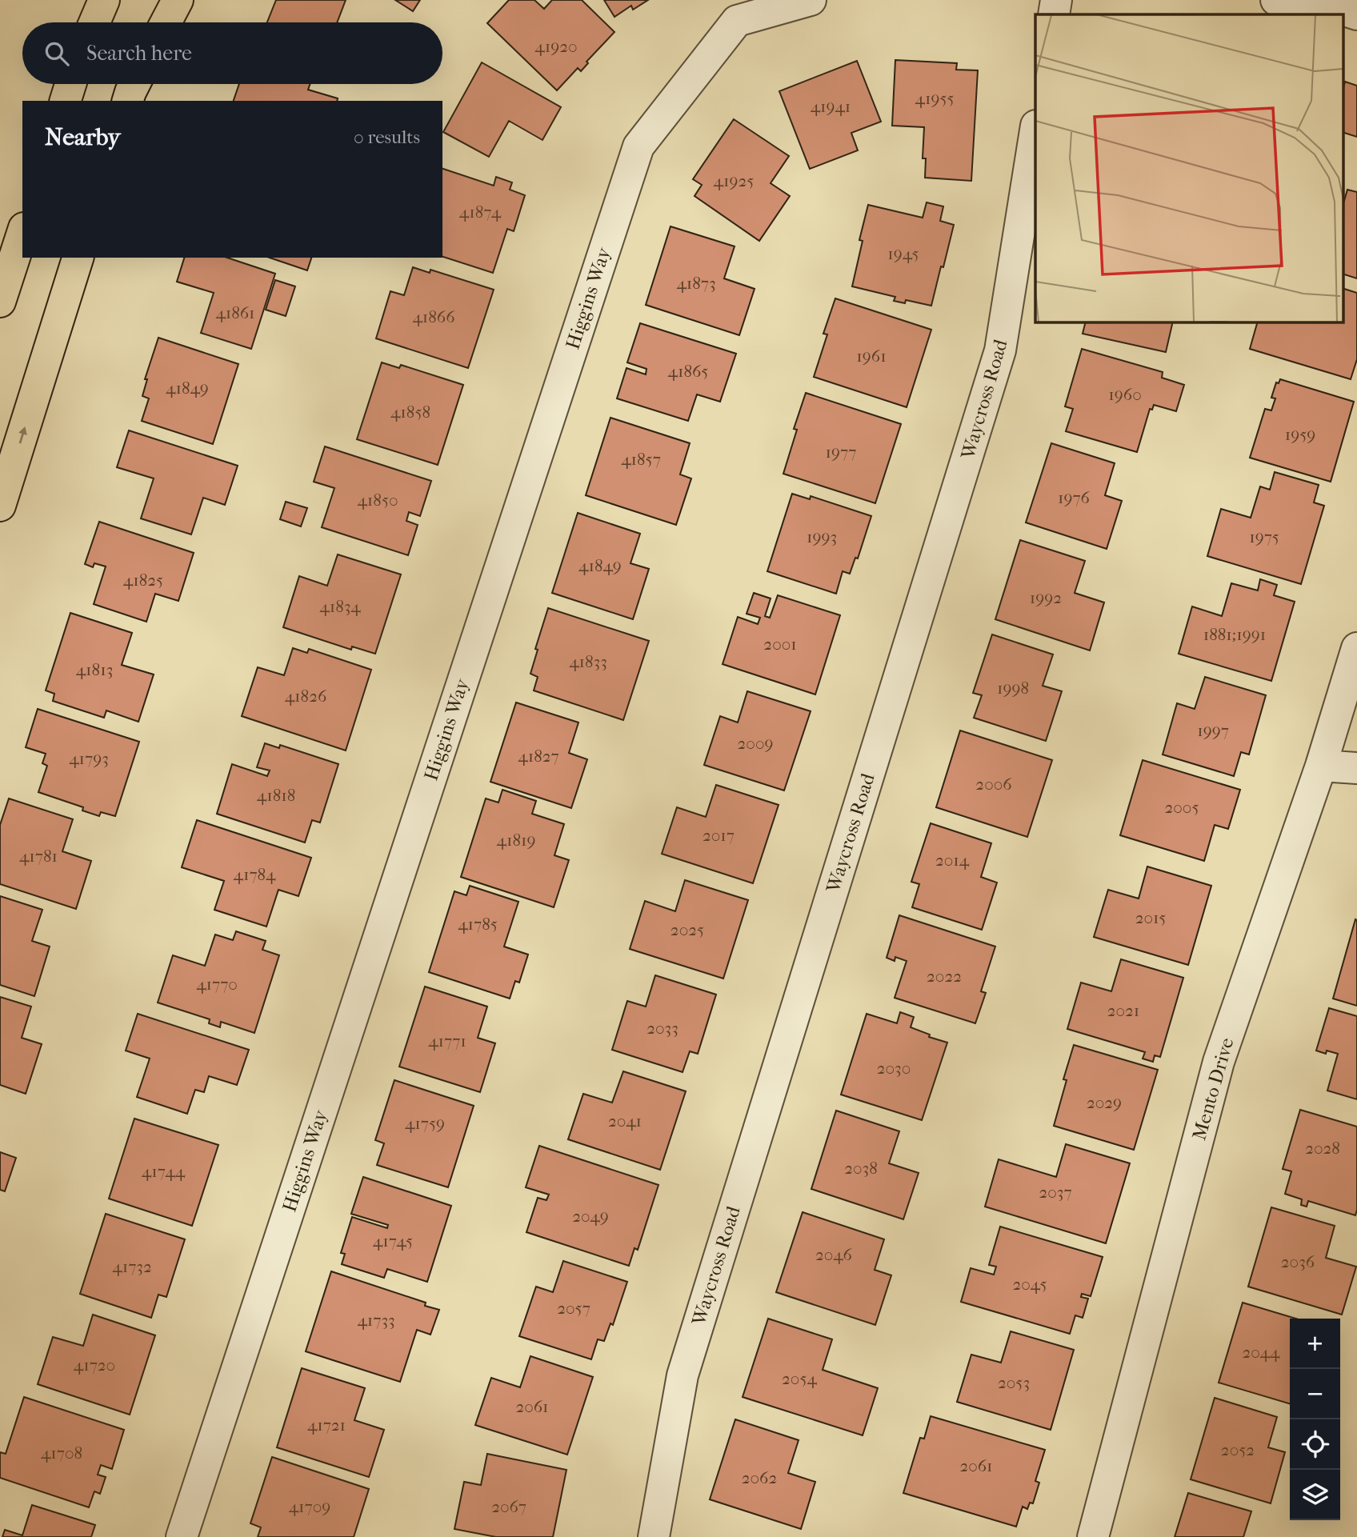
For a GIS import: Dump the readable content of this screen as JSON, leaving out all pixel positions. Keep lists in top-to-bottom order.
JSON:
{
  "streets": {
    "street": ["Higgins Way", "Waycross Road", "Mento Drive"]
  },
  "house_numbers": [
    "41920",
    "41955",
    "41941",
    "41925",
    "41874",
    "1945",
    "41873",
    "41861",
    "41866",
    "1961",
    "41865",
    "41849",
    "1960",
    "41858",
    "1959",
    "1977",
    "41857",
    "1976",
    "41850",
    "1993",
    "1975",
    "41849",
    "41825",
    "1992",
    "41834",
    "1881;1991",
    "2001",
    "41833",
    "41813",
    "1998",
    "41826",
    "1997",
    "2009",
    "41827",
    "41793",
    "2006",
    "41818",
    "2005",
    "2017",
    "41819",
    "41781",
    "2014",
    "41784",
    "2015",
    "41785",
    "2025",
    "2022",
    "41770",
    "2021",
    "2033",
    "41771",
    "2030",
    "2029",
    "2041",
    "41759",
    "2028",
    "2038",
    "41744",
    "2037",
    "2049",
    "41745",
    "2046",
    "2036",
    "41732",
    "2045",
    "2057",
    "41733",
    "2044",
    "41720",
    "2054",
    "2053",
    "2061",
    "41721",
    "2052",
    "41708",
    "2061",
    "2062",
    "41709",
    "2067"
  ],
  "page": {
    "search": "Search here",
    "heading": ["Nearby", "0 results"],
    "map_buttons": ["+", "−"]
  }
}
